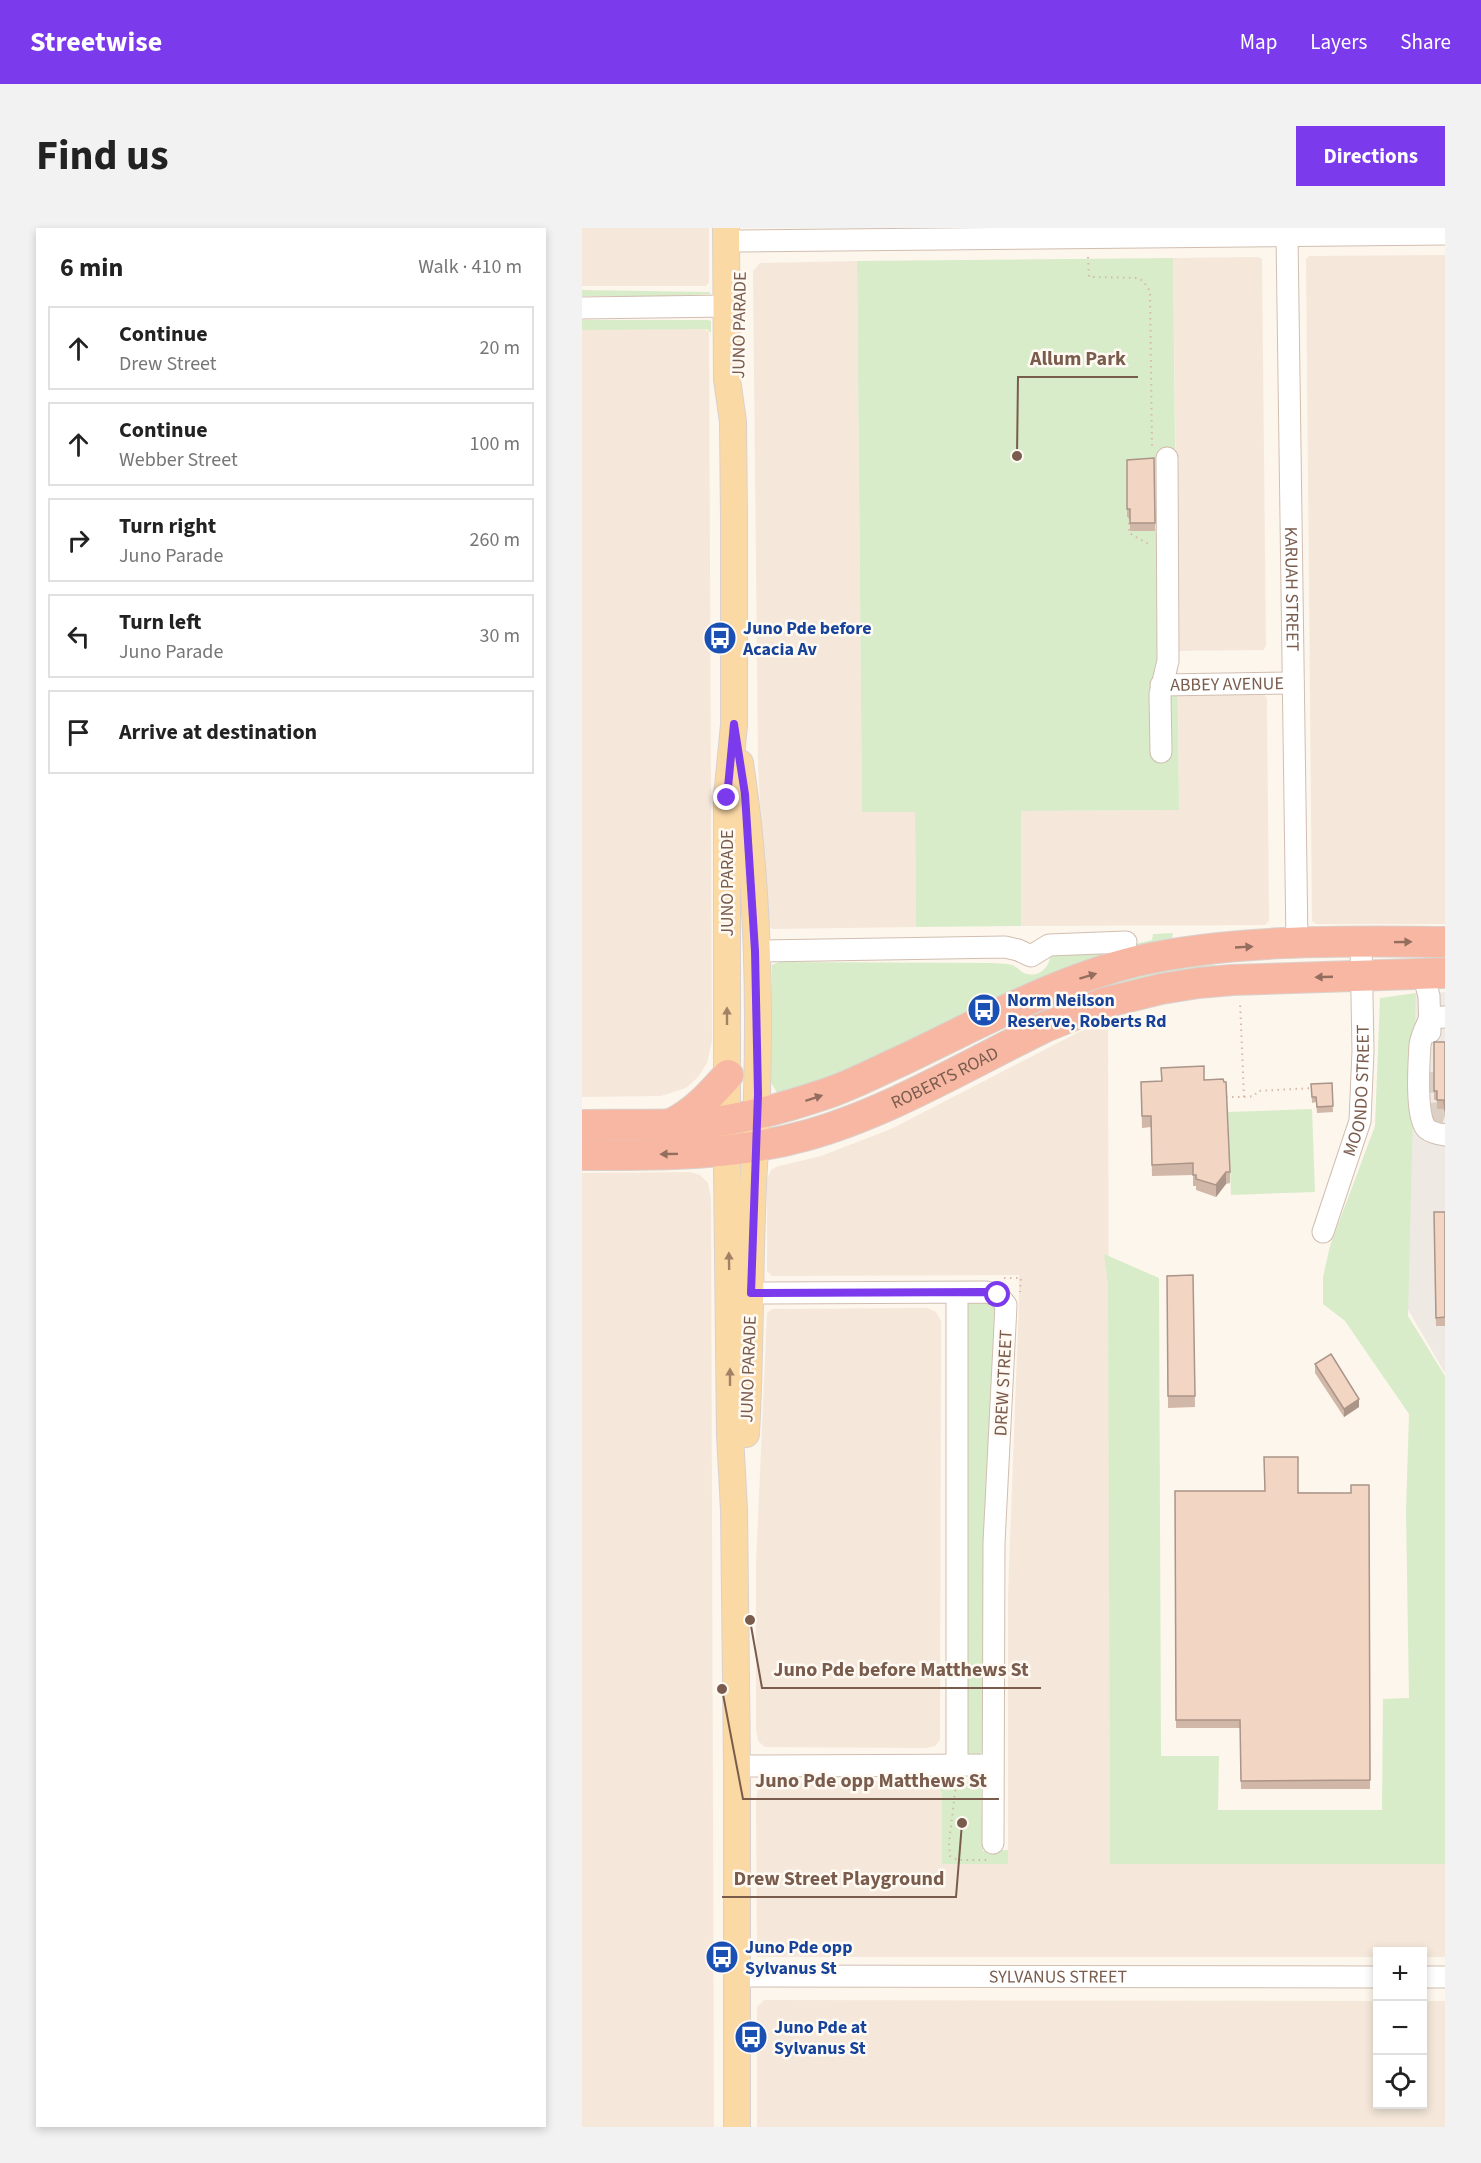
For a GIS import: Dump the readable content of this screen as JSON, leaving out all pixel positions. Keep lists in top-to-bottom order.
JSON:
{
  "streets": {
    "highway": ["ROBERTS ROAD"],
    "main road": ["JUNO PARADE"],
    "street": [
      "KARUAH STREET",
      "ABBEY AVENUE",
      "MOONDO STREET",
      "DREW STREET",
      "SYLVANUS STREET"
    ]
  },
  "crossings": [
    ["JUNO PARADE", "ROBERTS ROAD"],
    ["JUNO PARADE", "SYLVANUS STREET"],
    ["KARUAH STREET", "ABBEY AVENUE"],
    ["KARUAH STREET", "ROBERTS ROAD"],
    ["ROBERTS ROAD", "MOONDO STREET"]
  ],
  "places": {
    "other": [
      "Allum Park",
      "Juno Pde before Matthews St",
      "Juno Pde opp Matthews St",
      "Drew Street Playground"
    ],
    "bus stop": [
      "Juno Pde before Acacia Av",
      "Norm Neilson Reserve, Roberts Rd",
      "Juno Pde opp Sylvanus St",
      "Juno Pde at Sylvanus St"
    ]
  },
  "page": {
    "header": "Streetwise",
    "nav": ["Map", "Layers", "Share"],
    "title": "Find us",
    "buttons": "Directions",
    "heading": ["6 min", "Walk · 410 m"],
    "list": [
      ["Continue", "Drew Street", "20 m"],
      ["Continue", "Webber Street", "100 m"],
      ["Turn right", "Juno Parade", "260 m"],
      ["Turn left", "Juno Parade", "30 m"],
      "Arrive at destination"
    ],
    "map_buttons": ["+", "−"]
  }
}
